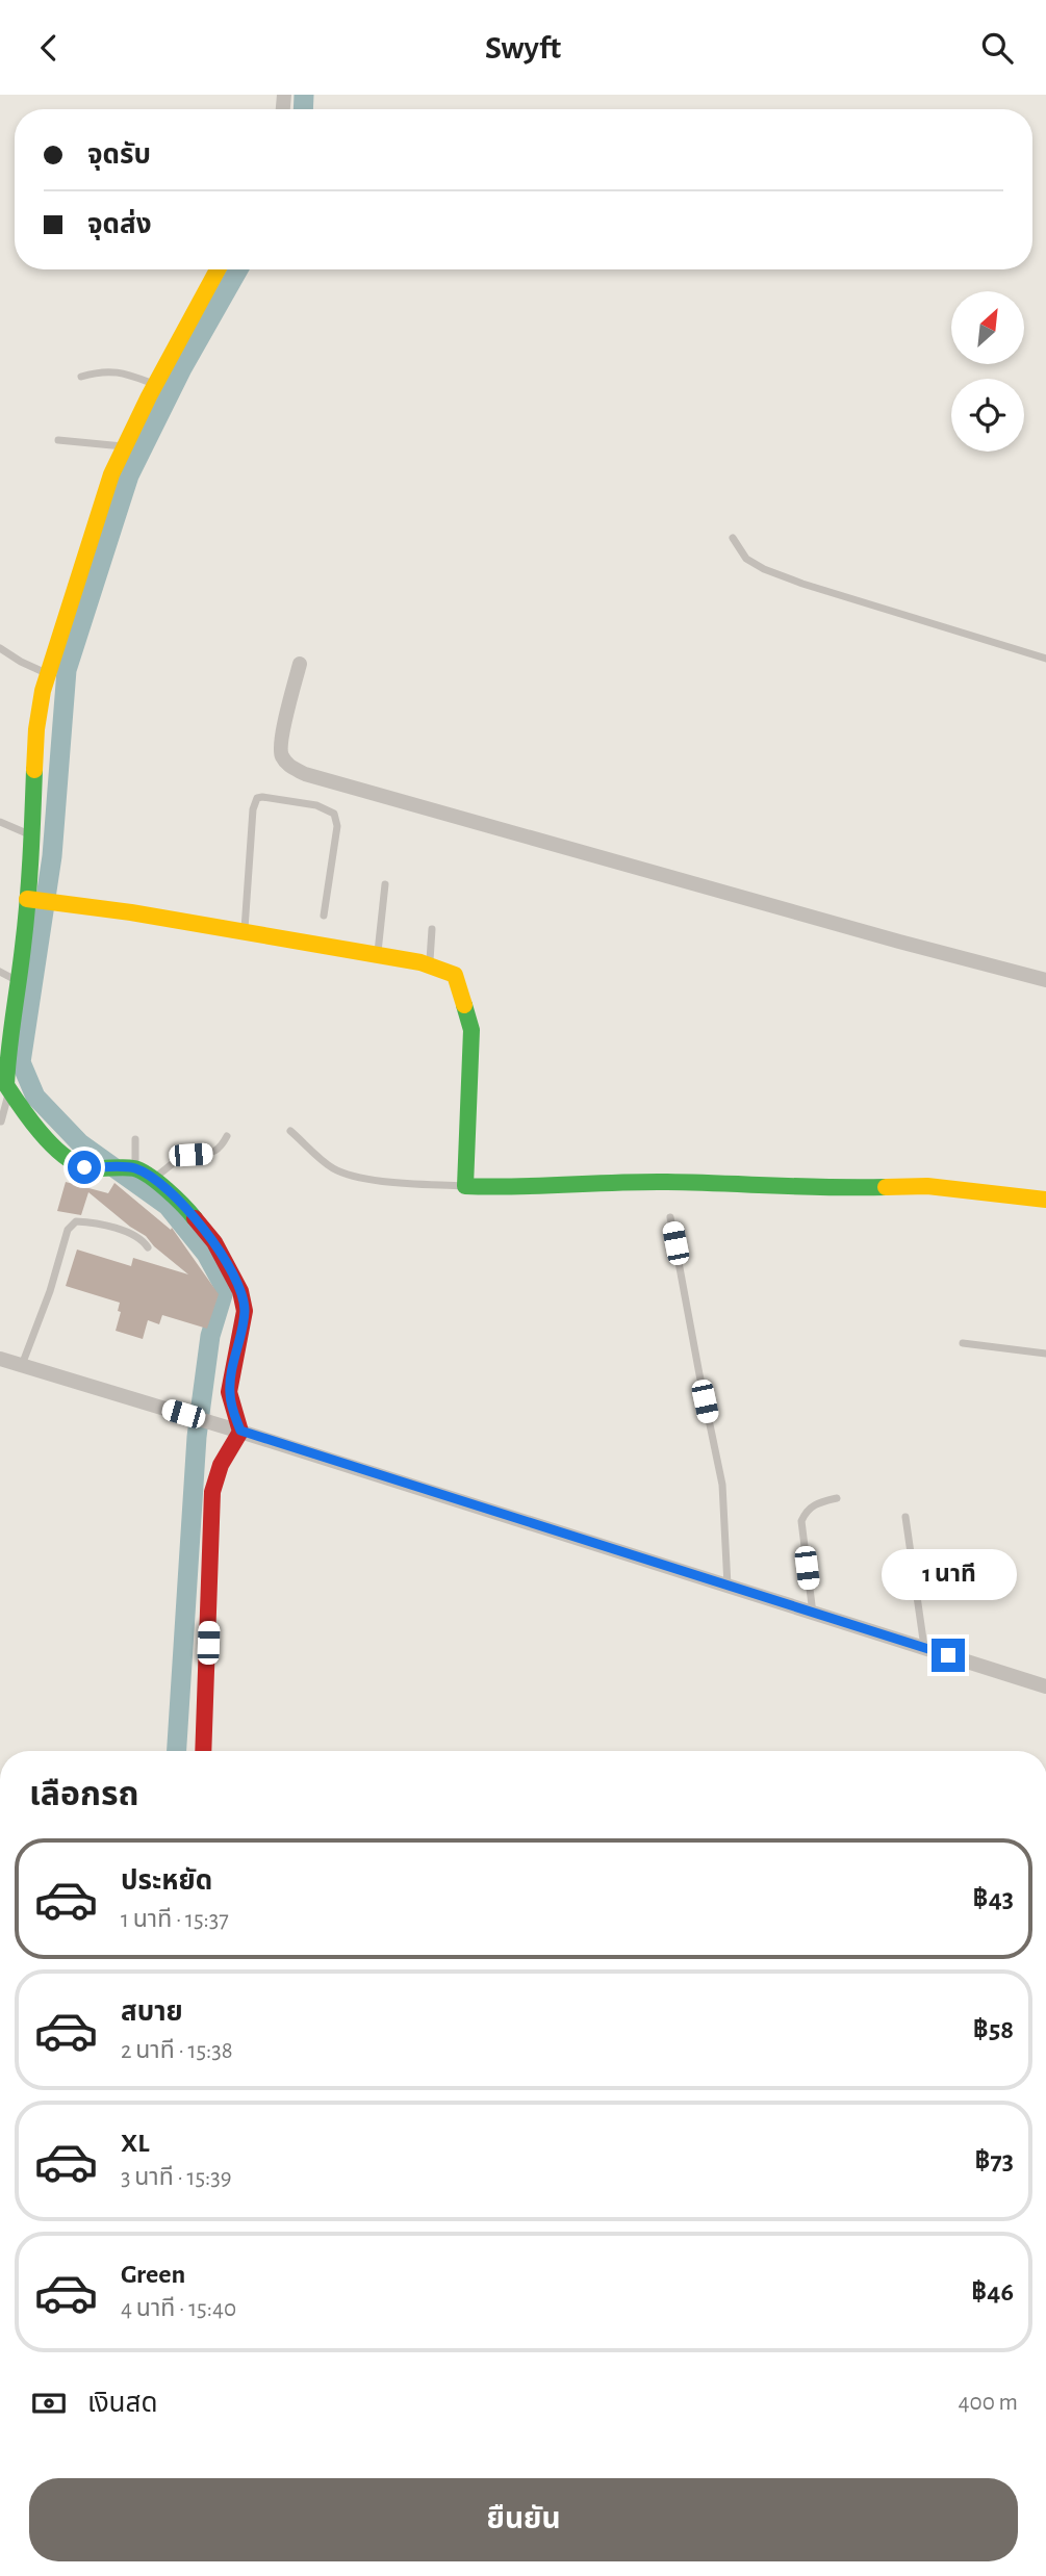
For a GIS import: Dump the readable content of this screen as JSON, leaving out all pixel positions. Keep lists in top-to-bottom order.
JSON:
{
  "north": "top right",
  "page": {
    "header": "Swyft",
    "banner": ["จุดรับ", "จุดส่ง"],
    "bubble": "1 นาที",
    "heading": "เลือกรถ",
    "list": [
      {
        "name": "ประหยัด",
        "note": "1 นาที · 15:37",
        "value": "฿43"
      },
      {
        "name": "สบาย",
        "note": "2 นาที · 15:38",
        "value": "฿58"
      },
      {
        "name": "XL",
        "note": "3 นาที · 15:39",
        "value": "฿73"
      },
      {
        "name": "Green",
        "note": "4 นาที · 15:40",
        "value": "฿46"
      }
    ],
    "pay": ["เงินสด", "400 m"],
    "buttons": "ยืนยัน"
  }
}
